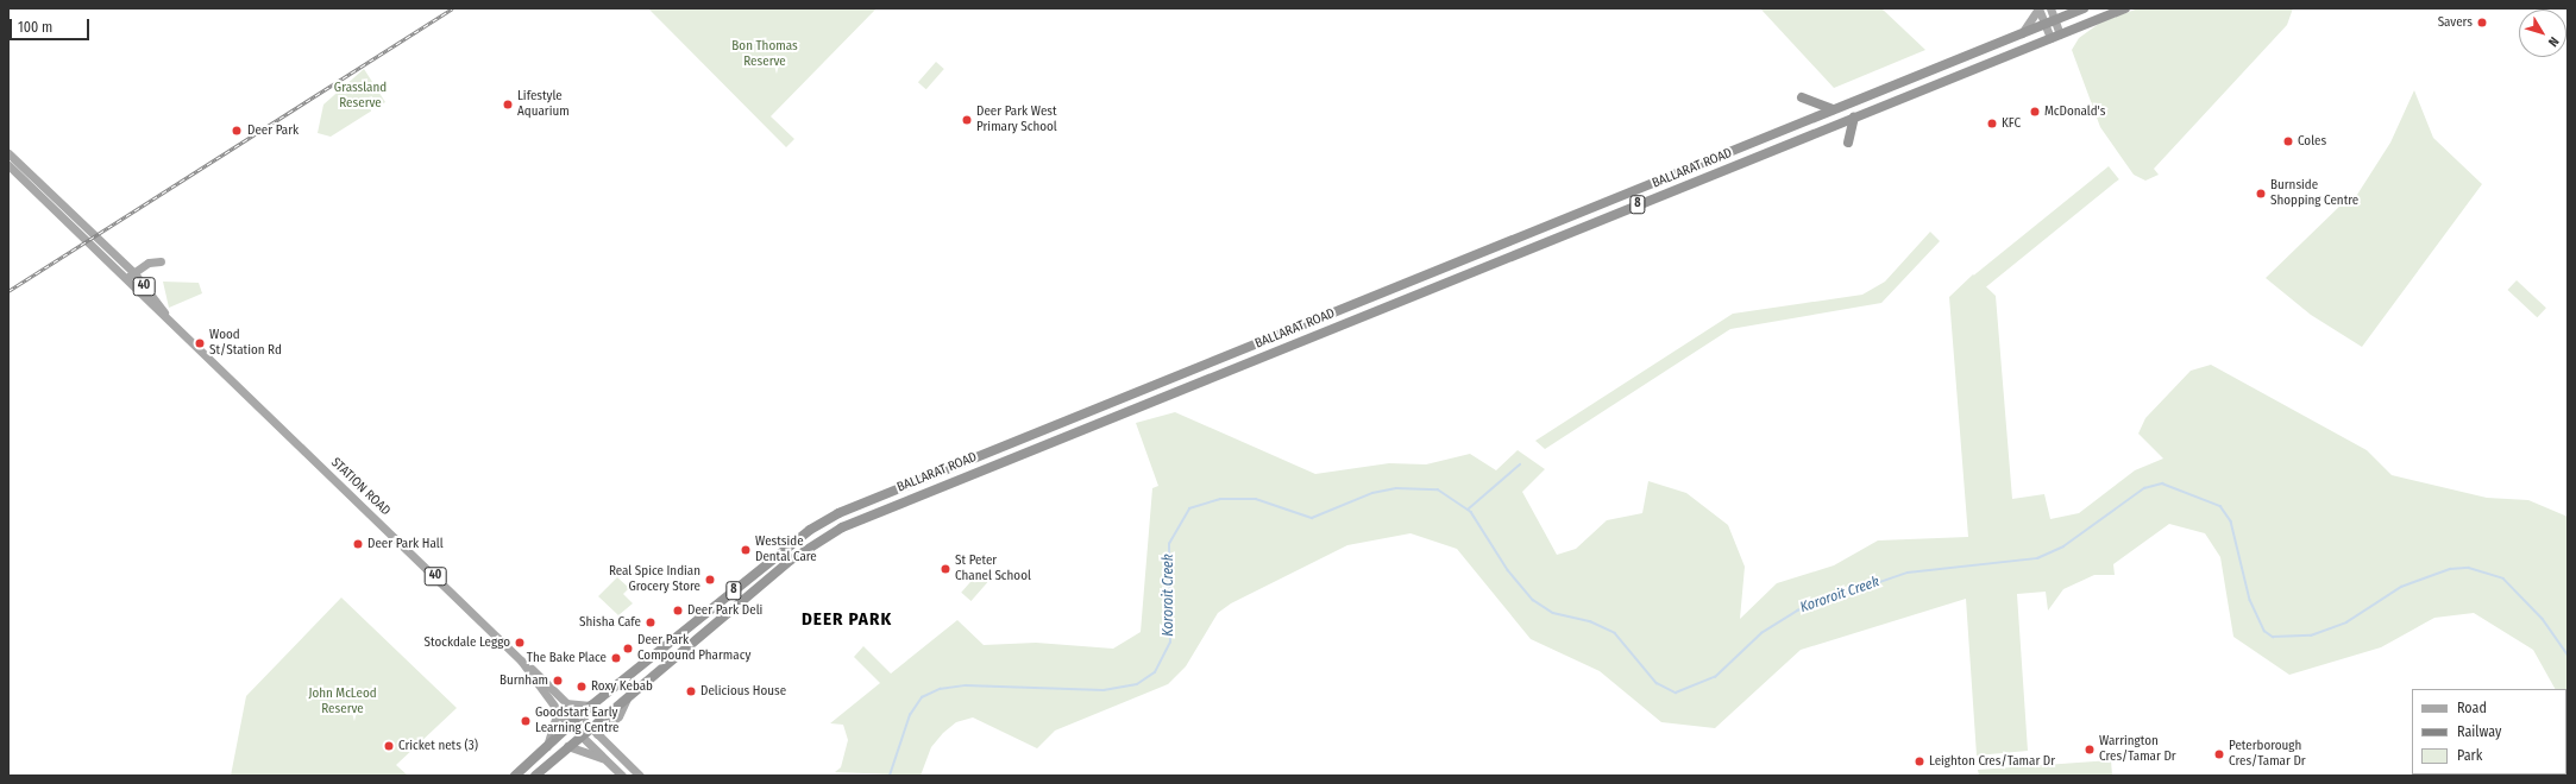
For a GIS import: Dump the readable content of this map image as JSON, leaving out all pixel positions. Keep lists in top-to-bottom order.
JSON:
{
  "streets": {
    "highway": ["BALLARAT ROAD", "8"],
    "main road": ["40", "STATION ROAD"]
  },
  "crossings": [
    ["BALLARAT ROAD", "STATION ROAD"],
    ["40", "STATION ROAD"]
  ],
  "districts": ["DEER PARK"],
  "water": ["Kororoit Creek"],
  "parks": ["Bon Thomas Reserve", "Grassland Reserve", "John McLeod Reserve"],
  "places": [
    "Savers",
    "Lifestyle Aquarium",
    "McDonald's",
    "Deer Park West Primary School",
    "KFC",
    "Deer Park",
    "Coles",
    "Burnside Shopping Centre",
    "Wood St/Station Rd",
    "Deer Park Hall",
    "Westside Dental Care",
    "St Peter Chanel School",
    "Real Spice Indian Grocery Store",
    "Deer Park Deli",
    "Shisha Cafe",
    "Stockdale Leggo",
    "Deer Park Compound Pharmacy",
    "The Bake Place",
    "Burnham",
    "Roxy Kebab",
    "Delicious House",
    "Goodstart Early Learning Centre",
    "Cricket nets (3)",
    "Warrington Cres/Tamar Dr",
    "Peterborough Cres/Tamar Dr",
    "Leighton Cres/Tamar Dr"
  ],
  "legend": ["Road", "Railway", "Park"],
  "scale_bar": "100 m",
  "north": "bottom right"
}
